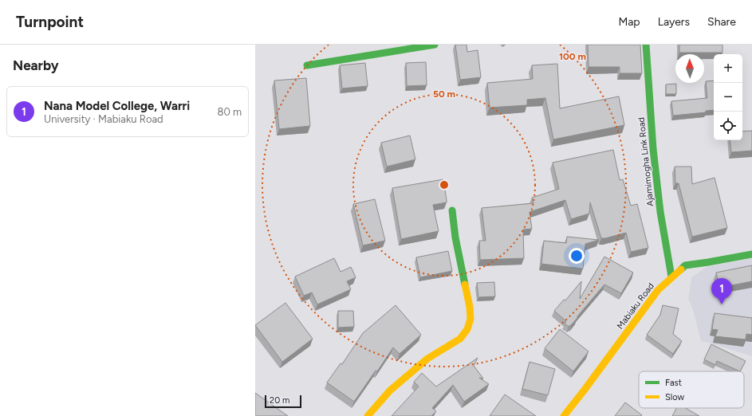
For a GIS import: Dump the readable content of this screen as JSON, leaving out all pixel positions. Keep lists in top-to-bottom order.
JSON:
{
  "streets": {
    "street": ["Ajamimogha Link Road", "Mabiaku Road"]
  },
  "crossings": [
    ["Ajamimogha Link Road", "Mabiaku Road"]
  ],
  "legend": ["Fast", "Slow"],
  "scale_bar": "20 m",
  "north": "top",
  "page": {
    "header": "Turnpoint",
    "nav": ["Map", "Layers", "Share"],
    "heading": "Nearby",
    "map_buttons": ["+", "−"],
    "list": [
      {
        "mark": "1",
        "name": "Nana Model College, Warri",
        "note": "University · Mabiaku Road",
        "value": "80 m"
      }
    ],
    "pins": "1",
    "scale": "20 m"
  },
  "rings": ["100 m", "50 m"]
}
